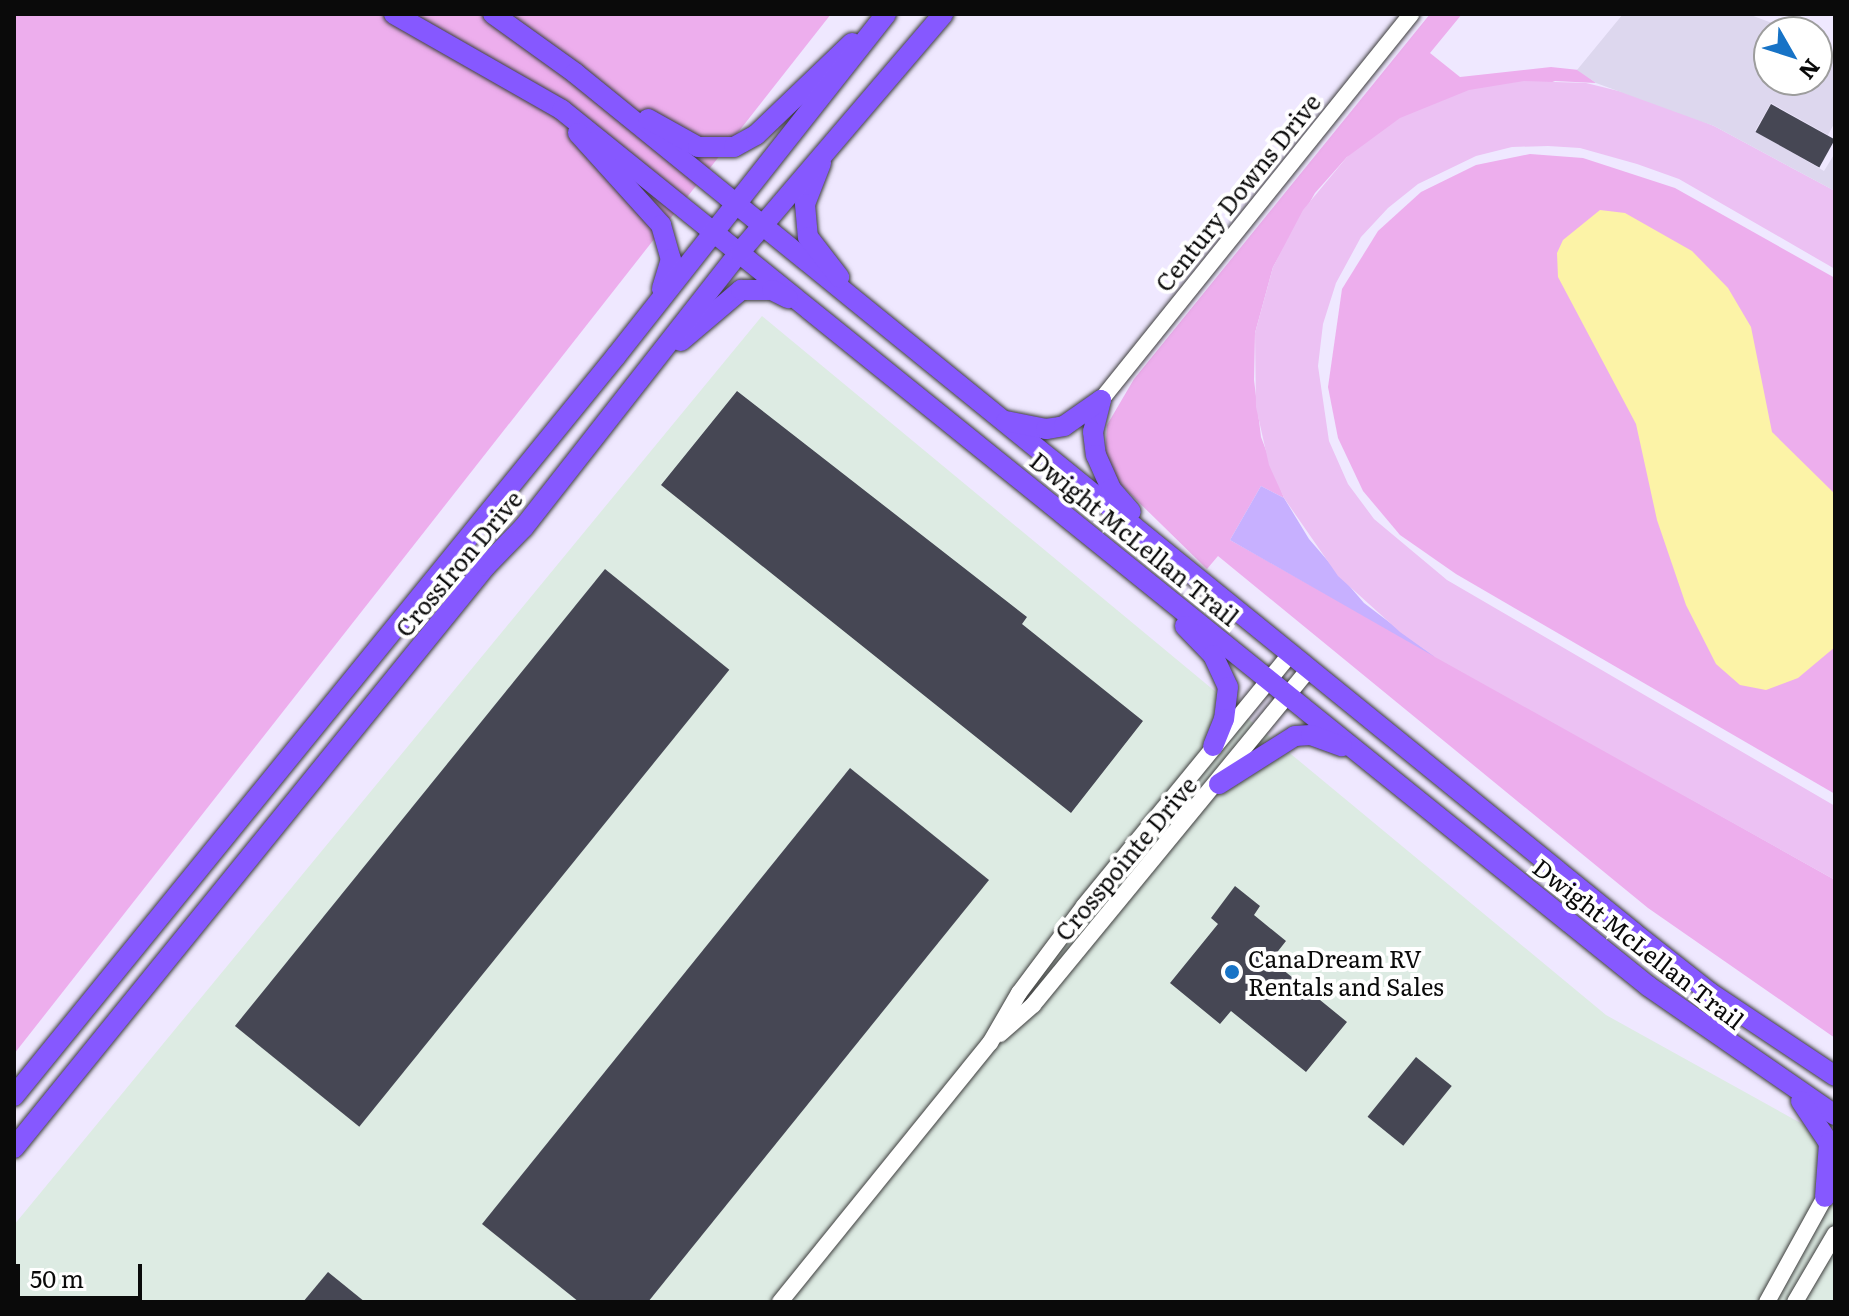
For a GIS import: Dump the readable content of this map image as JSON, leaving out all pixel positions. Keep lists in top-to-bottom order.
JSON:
{
  "streets": {
    "main road": ["Dwight McLellan Trail", "CrossIron Drive"],
    "street": ["Century Downs Drive", "Crosspointe Drive"]
  },
  "crossings": [
    ["Dwight McLellan Trail", "CrossIron Drive"],
    ["Dwight McLellan Trail", "Crosspointe Drive"]
  ],
  "places": ["CanaDream RV Rentals and Sales"],
  "scale_bar": "50 m",
  "north": "bottom right"
}
